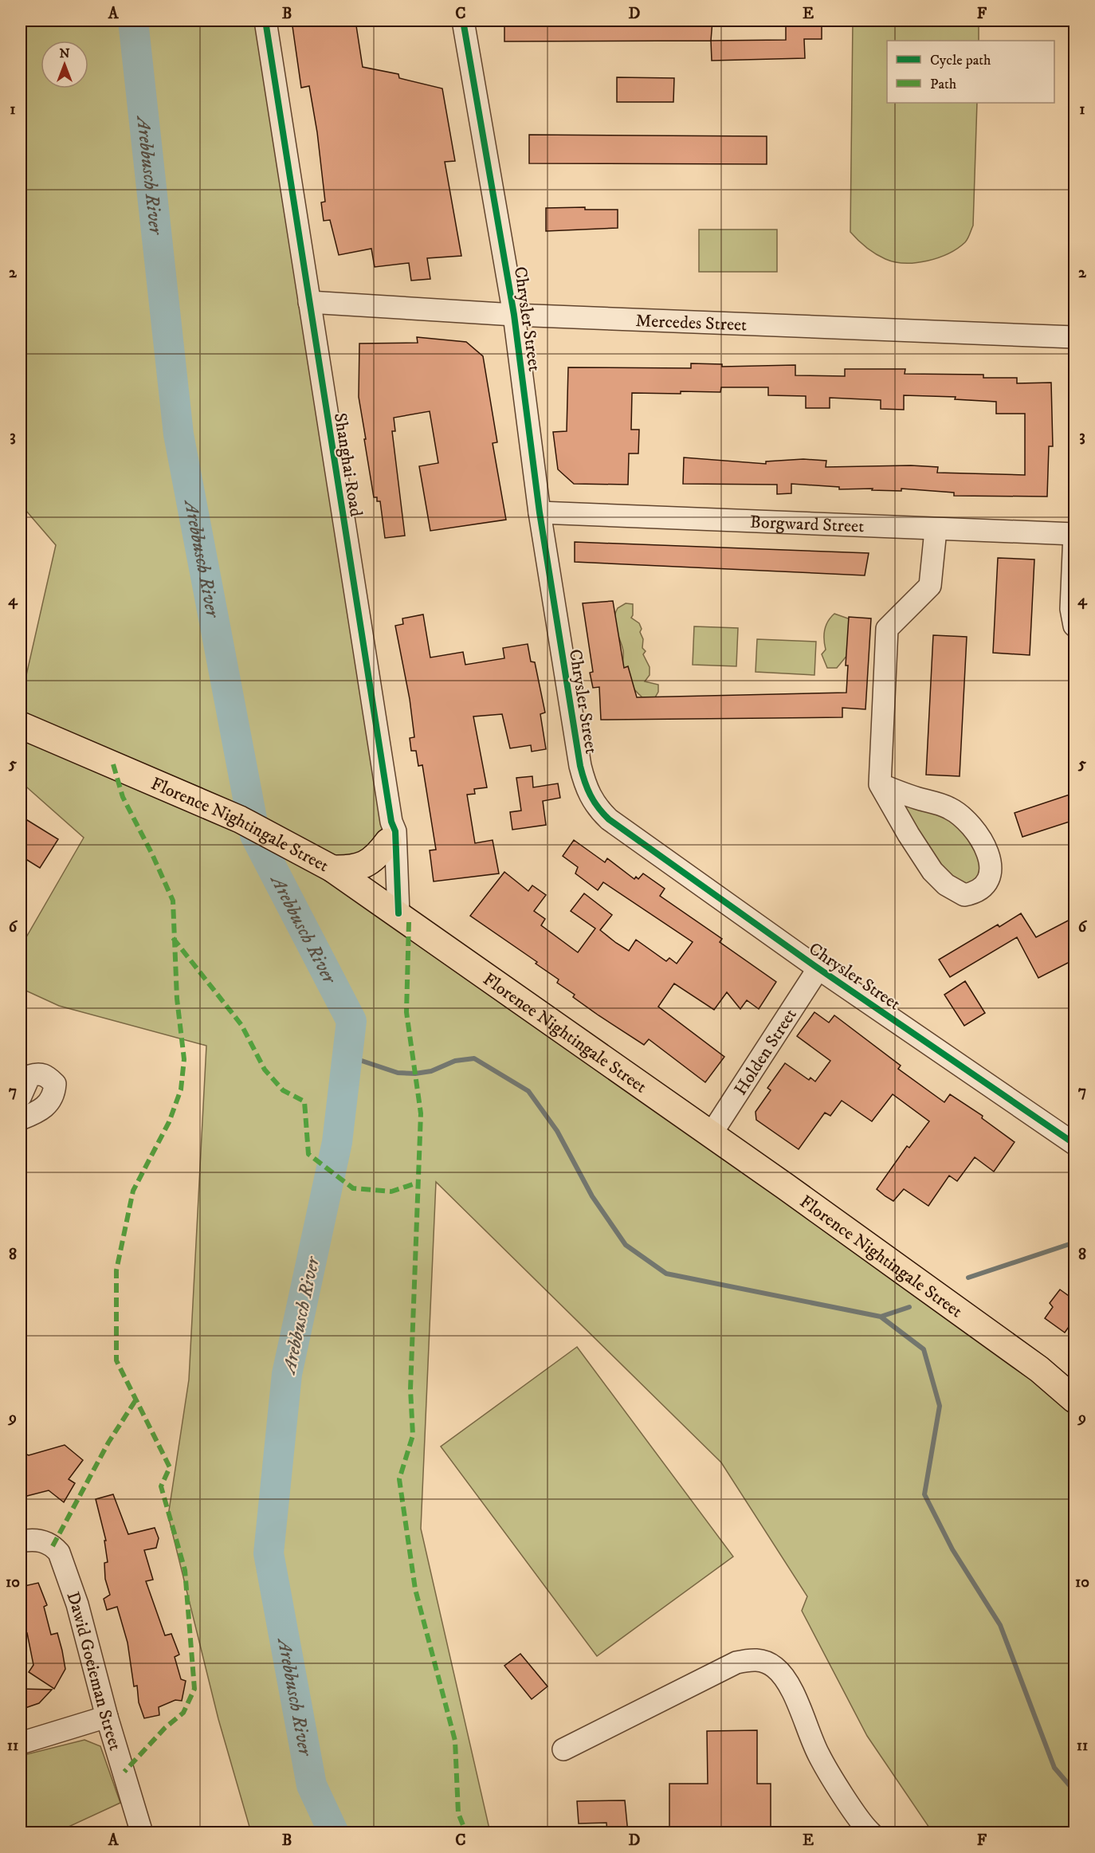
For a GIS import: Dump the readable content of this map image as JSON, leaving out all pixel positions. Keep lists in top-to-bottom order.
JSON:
{
  "streets": {
    "main road": ["Florence Nightingale Street"],
    "street": [
      "Chrysler Street",
      "Mercedes Street",
      "Shanghai Road",
      "Borgward Street",
      "Holden Street",
      "Dawid Goeieman Street"
    ]
  },
  "crossings": [
    ["Chrysler Street", "Mercedes Street"],
    ["Chrysler Street", "Borgward Street"],
    ["Chrysler Street", "Holden Street"],
    ["Mercedes Street", "Shanghai Road"],
    ["Shanghai Road", "Florence Nightingale Street"],
    ["Florence Nightingale Street", "Holden Street"]
  ],
  "water": ["Arebbusch River"],
  "legend": ["Cycle path", "Path"],
  "north": "top",
  "grid": {
    "columns": [
      "A",
      "B",
      "C",
      "D",
      "E",
      "F"
    ],
    "rows": [
      "1",
      "2",
      "3",
      "4",
      "5",
      "6",
      "7",
      "8",
      "9",
      "10",
      "11"
    ]
  }
}
